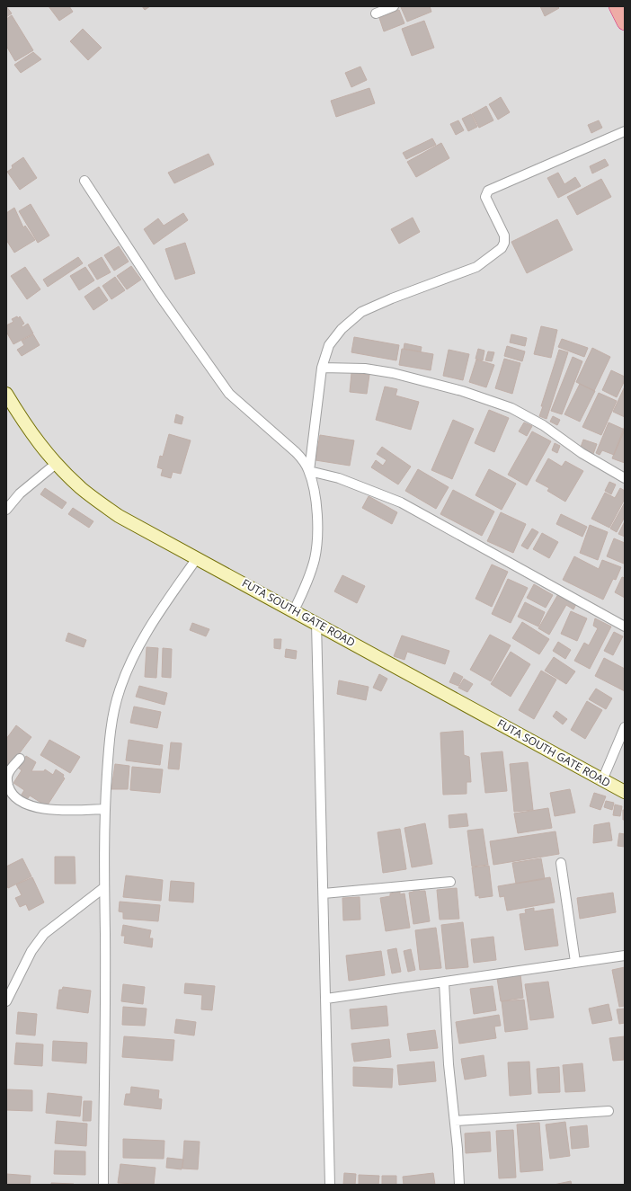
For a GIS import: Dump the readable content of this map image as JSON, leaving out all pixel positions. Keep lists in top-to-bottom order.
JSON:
{
  "streets": {
    "main road": ["FUTA SOUTH GATE ROAD"]
  }
}
